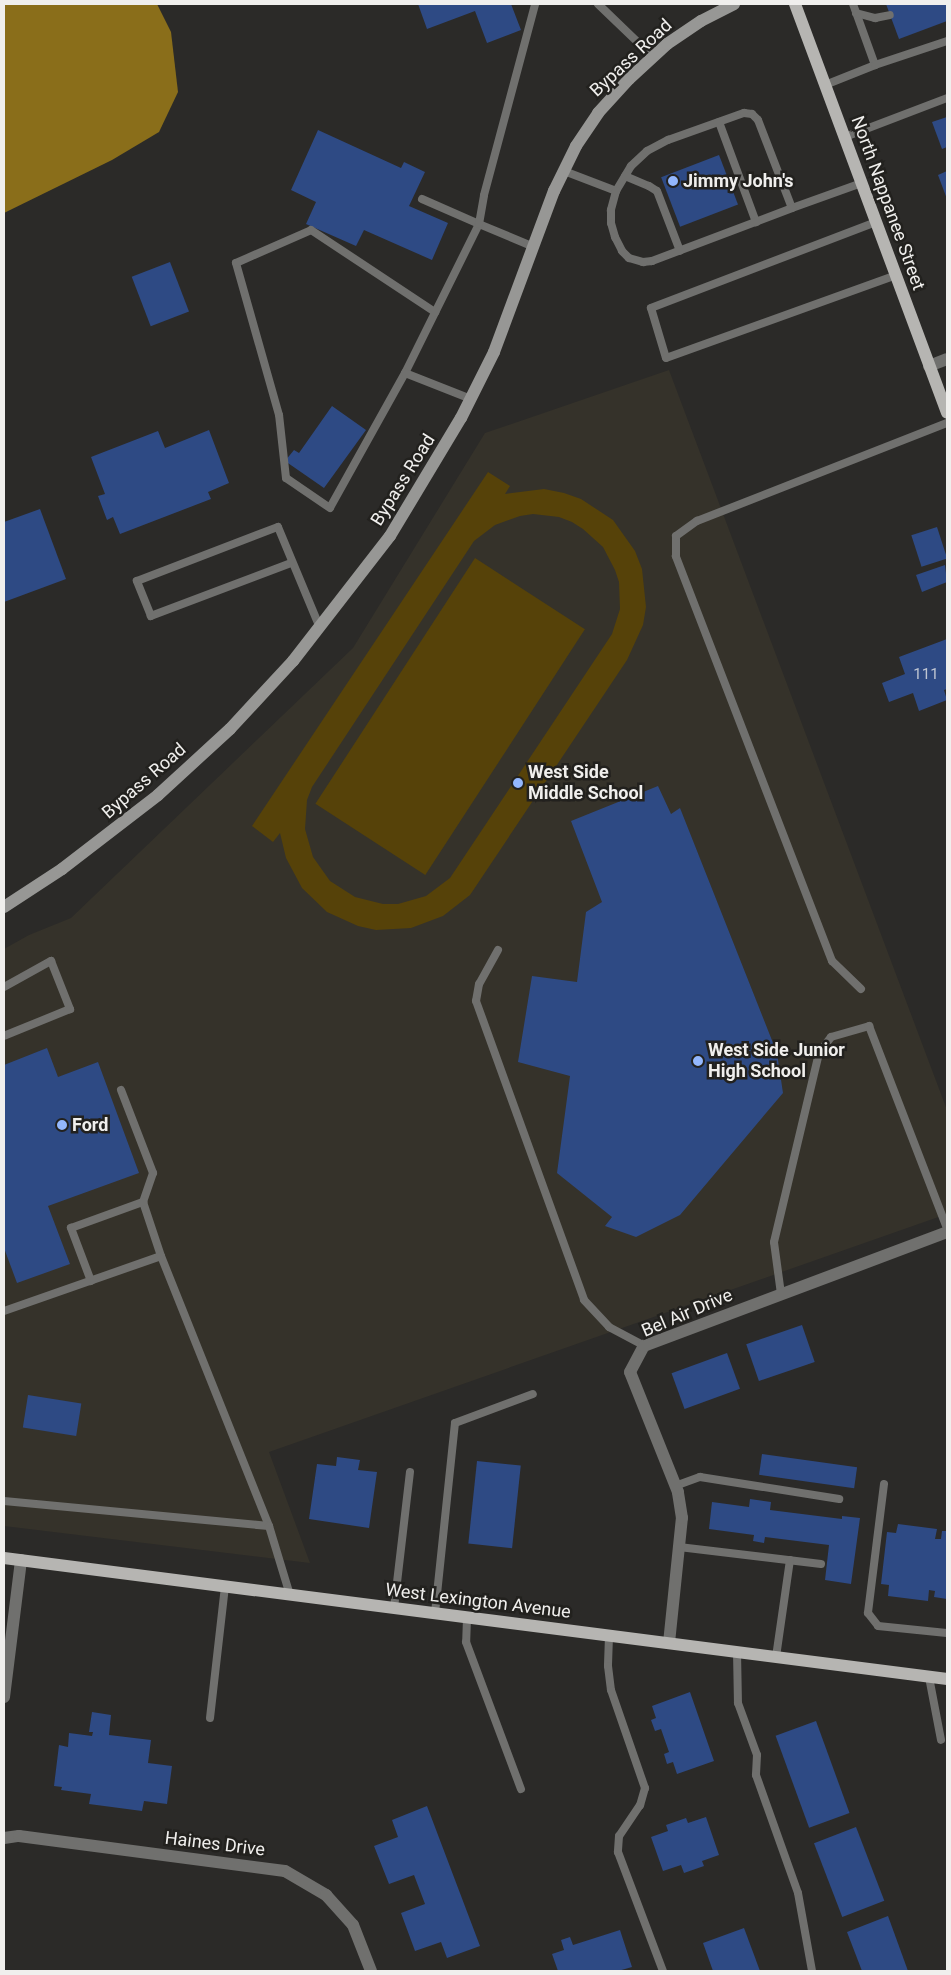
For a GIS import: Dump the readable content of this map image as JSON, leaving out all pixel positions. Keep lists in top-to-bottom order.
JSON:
{
  "streets": {
    "main road": ["Bypass Road", "North Nappanee Street", "West Lexington Avenue"],
    "street": ["Bel Air Drive", "Haines Drive"]
  },
  "crossings": [
    ["Bel Air Drive", "West Lexington Avenue"]
  ],
  "places": [
    "Jimmy John's",
    "West Side Middle School",
    "West Side Junior High School",
    "Ford"
  ],
  "house_numbers": ["111"]
}
